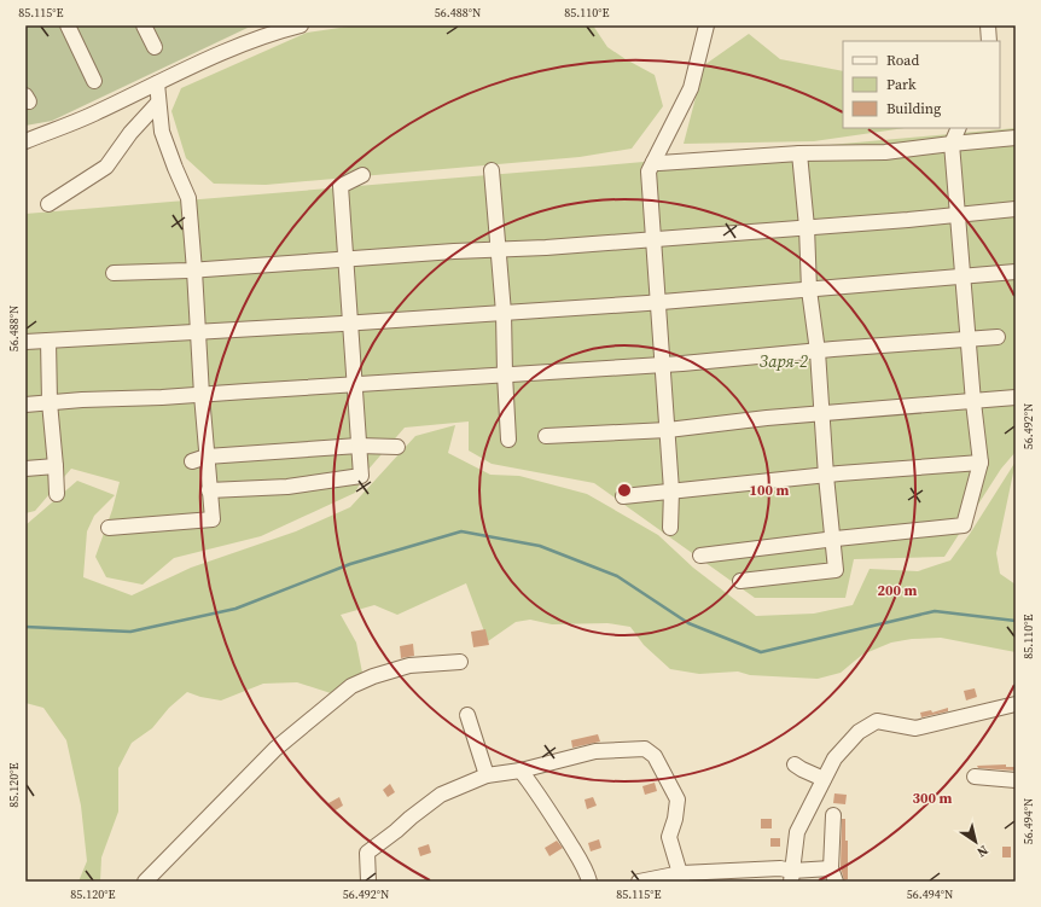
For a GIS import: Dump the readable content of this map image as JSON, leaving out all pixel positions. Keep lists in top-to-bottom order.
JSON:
{
  "parks": ["Заря-2"],
  "legend": ["Road", "Park", "Building"],
  "north": "bottom right",
  "coordinates": [
    "85.115°E",
    "56.488°N",
    "85.110°E",
    "56.492°N",
    "85.120°E",
    "56.494°N"
  ],
  "rings": ["100 m", "200 m", "300 m"]
}
